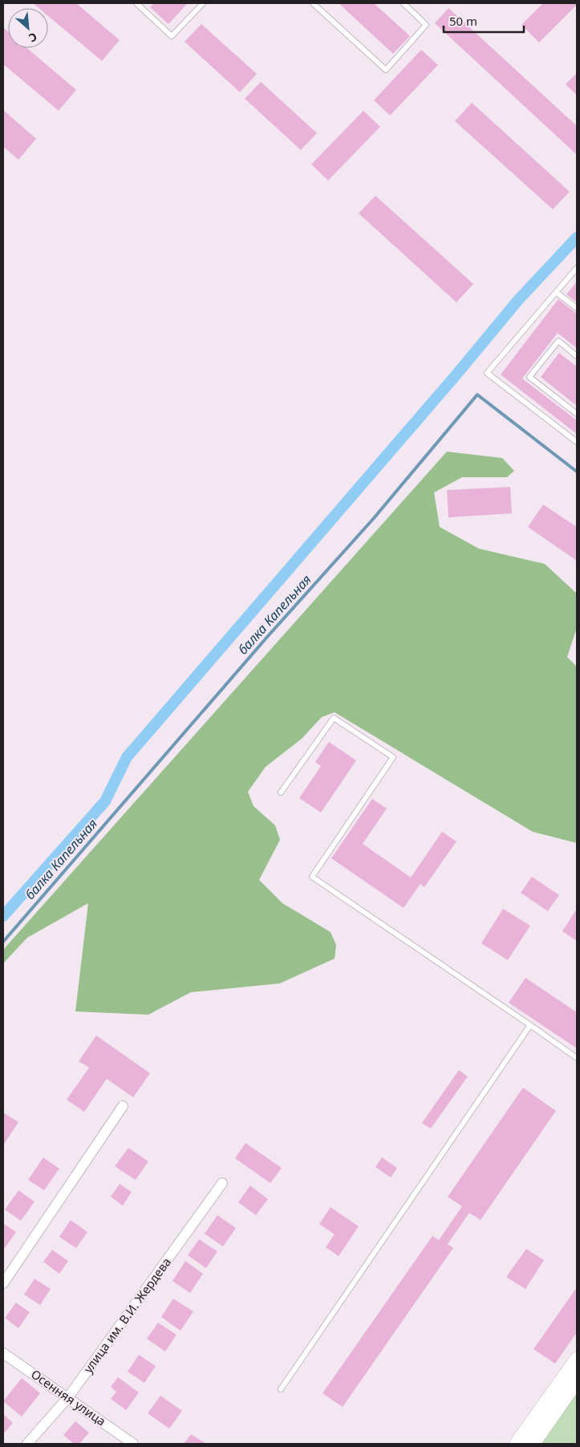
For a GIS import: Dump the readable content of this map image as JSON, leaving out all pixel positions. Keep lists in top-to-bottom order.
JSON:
{
  "streets": {
    "street": ["улица им. В.И. Жердева", "Осенняя улица"]
  },
  "crossings": [
    ["улица им. В.И. Жердева", "Осенняя улица"]
  ],
  "water": ["балка Капельная"],
  "scale_bar": "50 m",
  "north": "bottom right"
}
